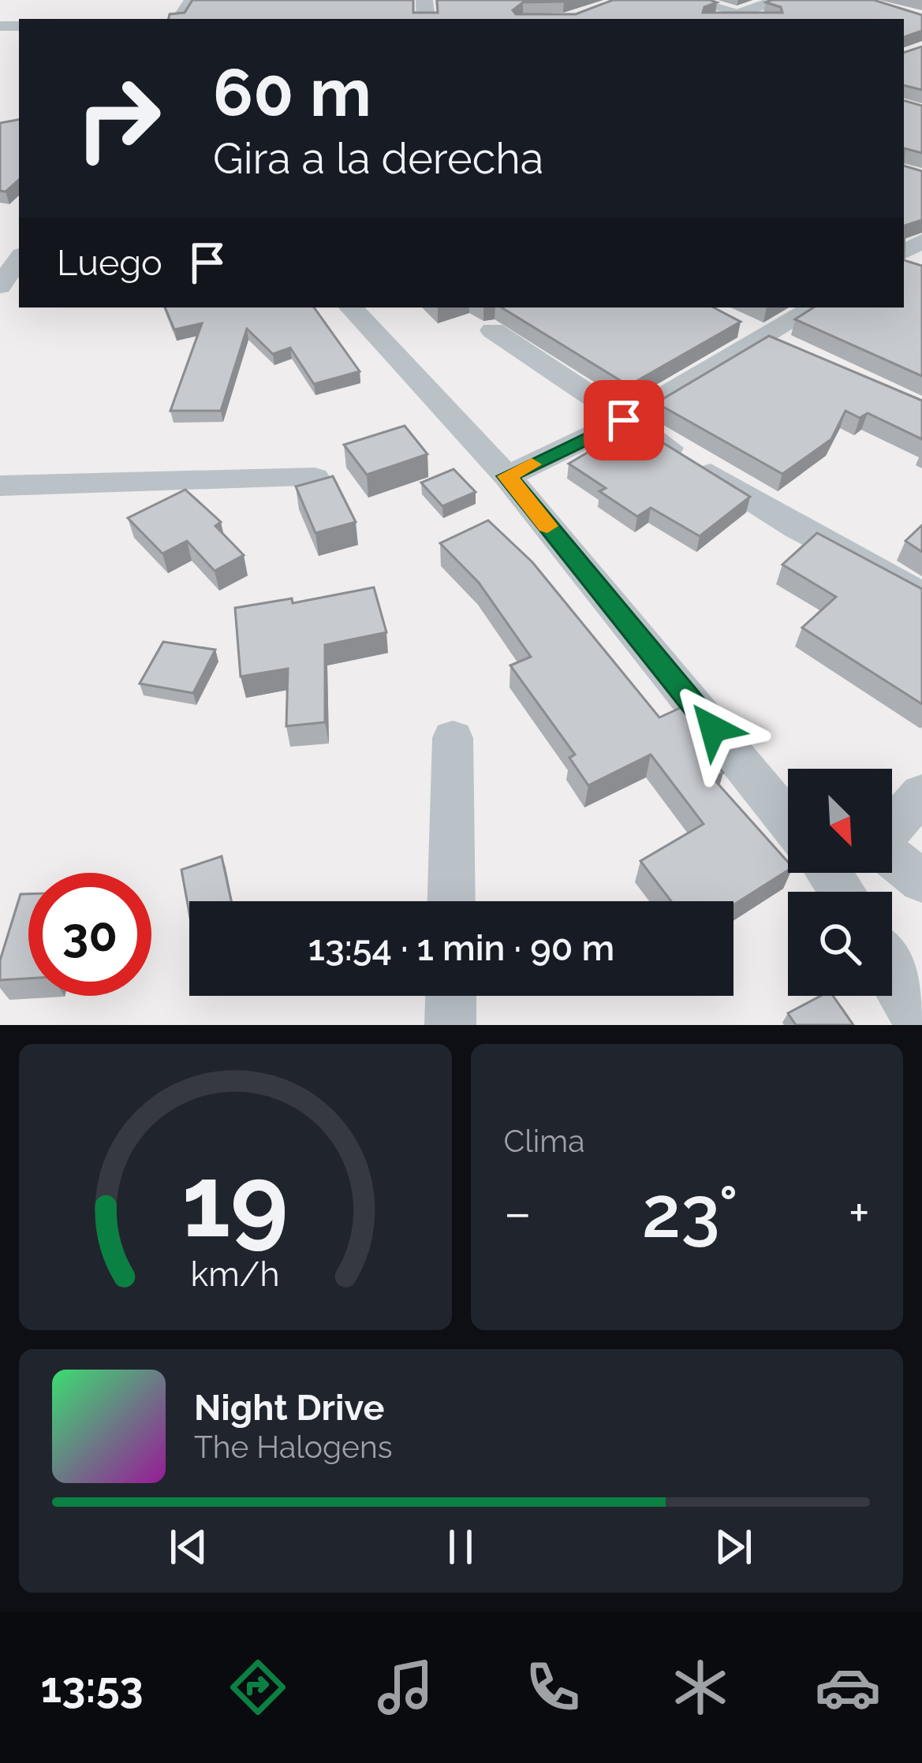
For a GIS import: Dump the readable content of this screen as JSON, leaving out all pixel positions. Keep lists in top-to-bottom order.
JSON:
{
  "north": "bottom right",
  "page": {
    "turn": ["60 m", "Gira a la derecha"],
    "then": "Luego",
    "limit": "30",
    "trip": "13:54 · 1 min · 90 m",
    "tile": "Clima",
    "heat": ["−", "23°", "+"],
    "song": ["Night Drive", "The Halogens"],
    "tabs": "13:53",
    "gauge": ["19", "km/h"]
  }
}
